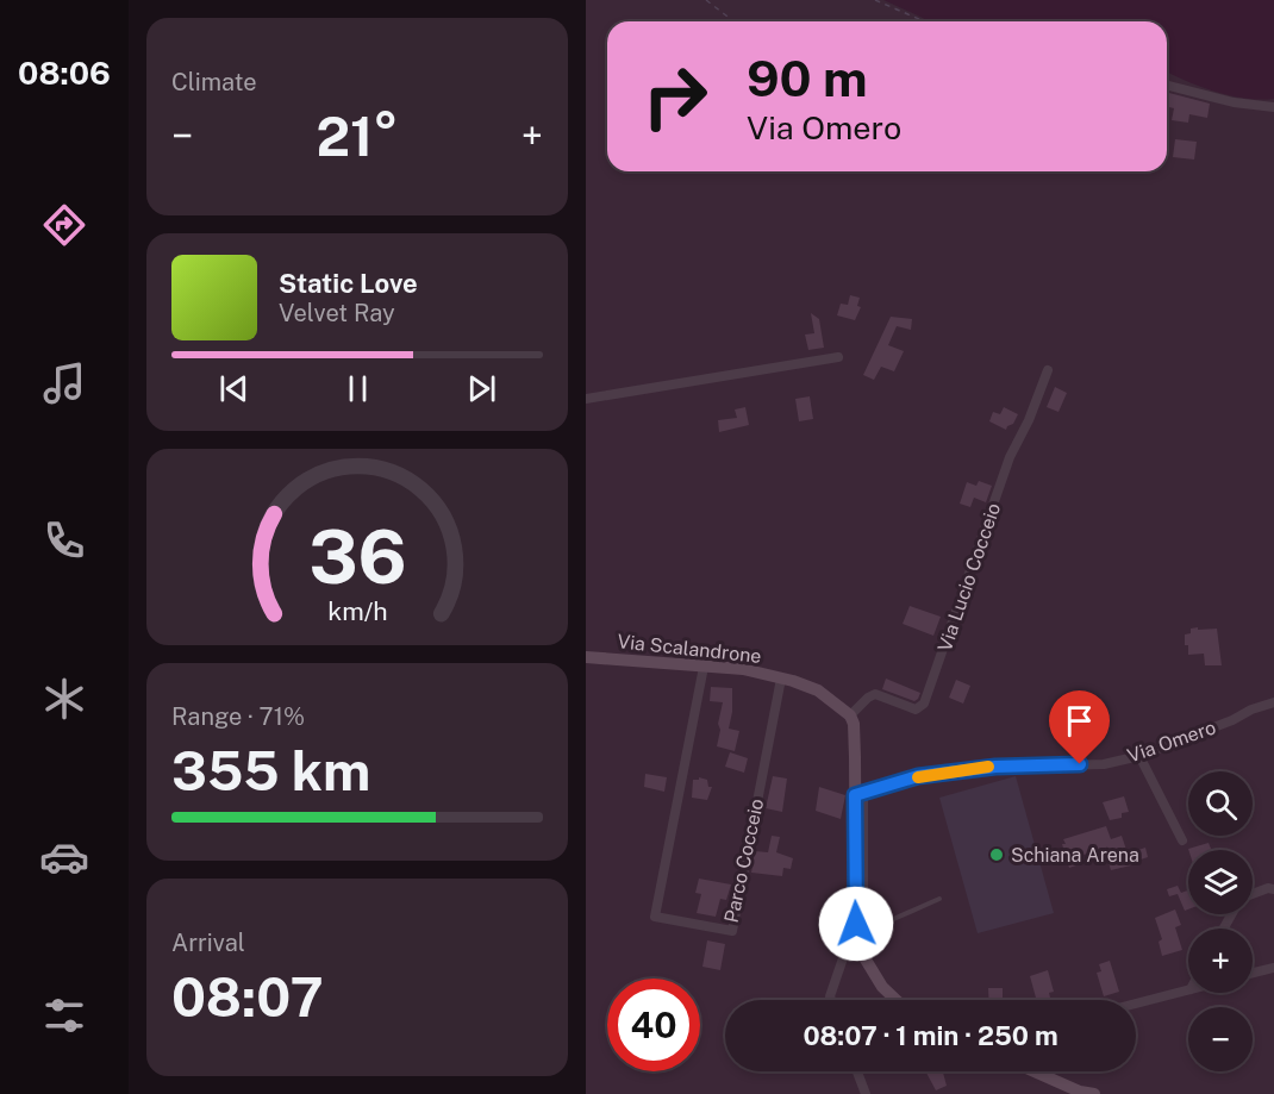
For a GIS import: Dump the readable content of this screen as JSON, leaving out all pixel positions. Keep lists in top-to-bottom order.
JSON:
{
  "streets": {
    "street": [
      "Via Lucio Cocceio",
      "Via Scalandrone",
      "Via Omero",
      "Parco Cocceio"
    ]
  },
  "crossings": [
    ["Via Lucio Cocceio", "Via Scalandrone"],
    ["Via Scalandrone", "Parco Cocceio"]
  ],
  "places": ["Schiana Arena"],
  "page": {
    "tabs": "08:06",
    "tile": [
      "Climate",
      ["Range · 71%", "355 km"],
      ["Arrival", "08:07"]
    ],
    "turn": ["90 m", "Via Omero"],
    "heat": ["−", "21°", "+"],
    "song": ["Static Love", "Velvet Ray"],
    "map_buttons": ["+", "−"],
    "limit": "40",
    "trip": "08:07 · 1 min · 250 m",
    "gauge": ["36", "km/h"]
  }
}
